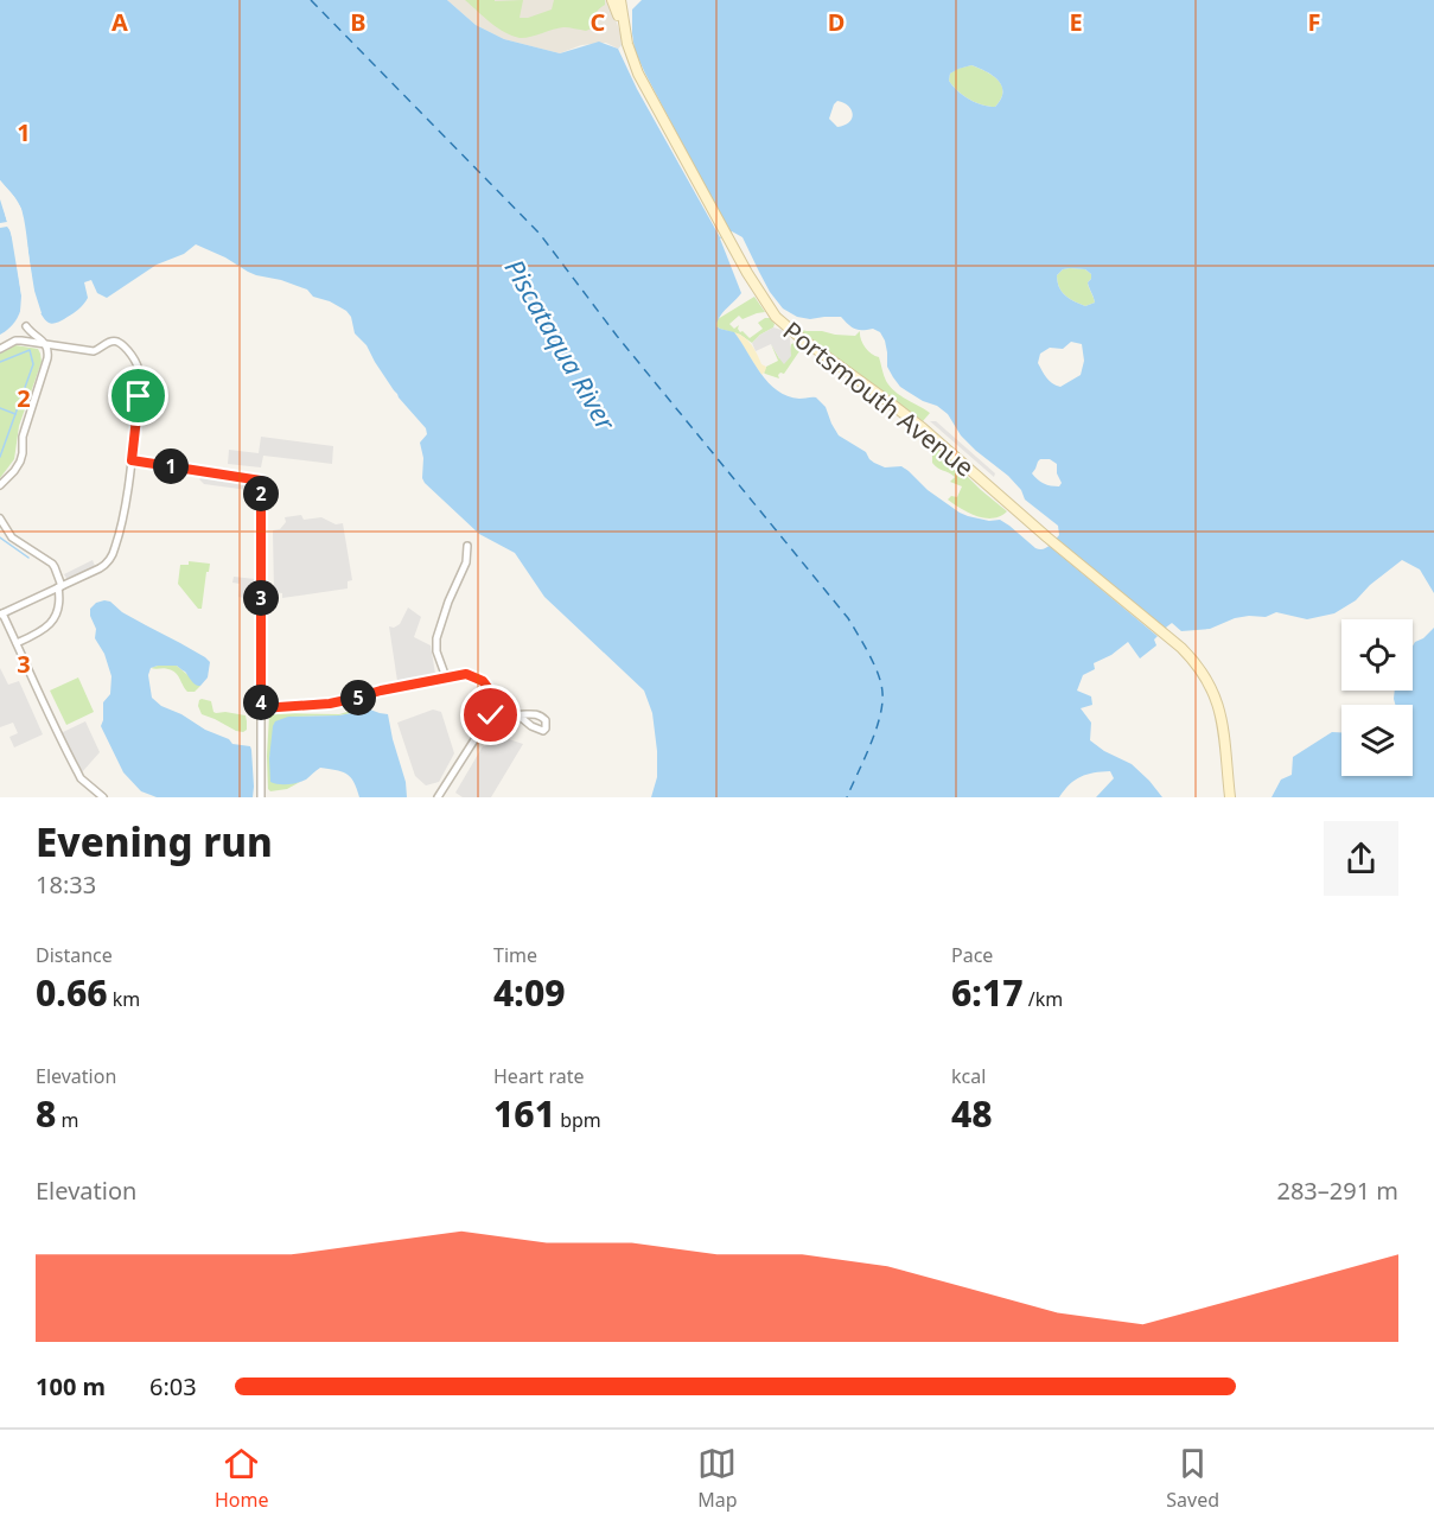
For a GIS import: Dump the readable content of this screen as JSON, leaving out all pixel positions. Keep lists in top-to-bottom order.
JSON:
{
  "streets": {
    "main road": ["Portsmouth Avenue"]
  },
  "water": ["Piscataqua River"],
  "page": {
    "pins": [
      "1",
      "2",
      "3",
      "5",
      "4"
    ],
    "heading": ["Evening run", "18:33"],
    "stats": [
      ["Distance", "0.66 km"],
      ["Time", "4:09"],
      ["Pace", "6:17 /km"],
      ["Elevation", "8 m"],
      ["Heart rate", "161 bpm"],
      ["kcal", "48"]
    ],
    "chart": ["Elevation", "283–291 m"],
    "list": [
      {
        "name": "100 m",
        "note": "6:03"
      }
    ],
    "tabs": ["Home", "Map", "Saved"]
  },
  "grid": {
    "columns": [
      "A",
      "B",
      "C",
      "D",
      "E",
      "F"
    ],
    "rows": ["1", "2", "3"]
  }
}
